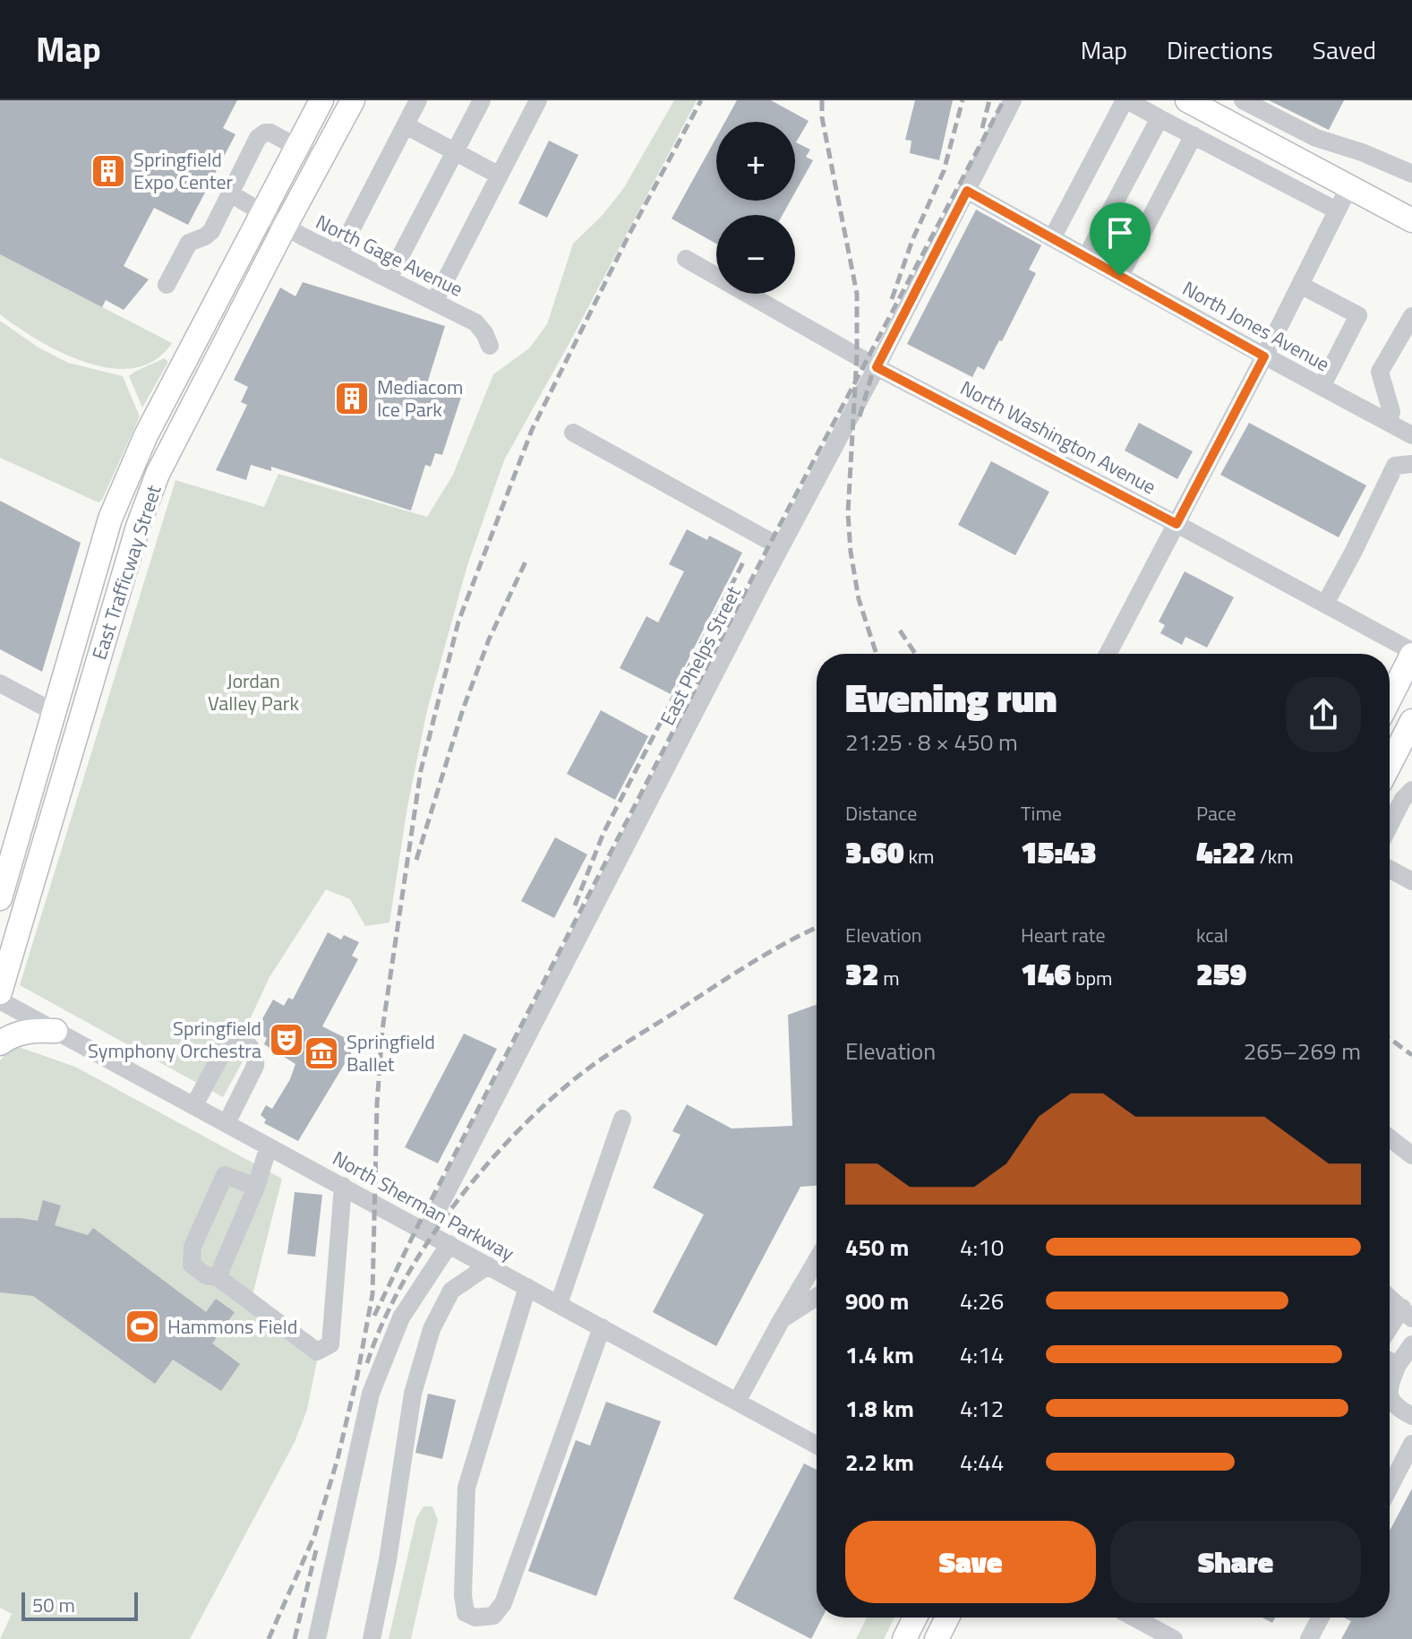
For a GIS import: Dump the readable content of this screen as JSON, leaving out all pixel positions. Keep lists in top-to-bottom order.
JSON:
{
  "streets": {
    "main road": ["East Trafficway Street"],
    "street": [
      "North Gage Avenue",
      "North Jones Avenue",
      "North Washington Avenue",
      "East Phelps Street",
      "North Sherman Parkway"
    ]
  },
  "crossings": [
    ["North Gage Avenue", "East Trafficway Street"],
    ["North Jones Avenue", "East Phelps Street"],
    ["North Washington Avenue", "East Phelps Street"],
    ["East Phelps Street", "North Sherman Parkway"]
  ],
  "parks": ["Jordan Valley Park"],
  "places": {
    "building": ["Springfield Expo Center", "Mediacom Ice Park"],
    "theatre": ["Springfield Symphony Orchestra"],
    "museum": ["Springfield Ballet"],
    "sports": ["Hammons Field"]
  },
  "scale_bar": "50 m",
  "page": {
    "header": "Map",
    "nav": ["Map", "Directions", "Saved"],
    "map_buttons": ["+", "−"],
    "heading": ["Evening run", "21:25 · 8 × 450 m"],
    "stats": [
      ["Distance", "3.60 km"],
      ["Time", "15:43"],
      ["Pace", "4:22 /km"],
      ["Elevation", "32 m"],
      ["Heart rate", "146 bpm"],
      ["kcal", "259"]
    ],
    "chart": ["Elevation", "265–269 m"],
    "list": [
      {
        "name": "450 m",
        "note": "4:10"
      },
      {
        "name": "900 m",
        "note": "4:26"
      },
      {
        "name": "1.4 km",
        "note": "4:14"
      },
      {
        "name": "1.8 km",
        "note": "4:12"
      },
      {
        "name": "2.2 km",
        "note": "4:44"
      }
    ],
    "buttons": ["Save", "Share"],
    "scale": "50 m"
  }
}
